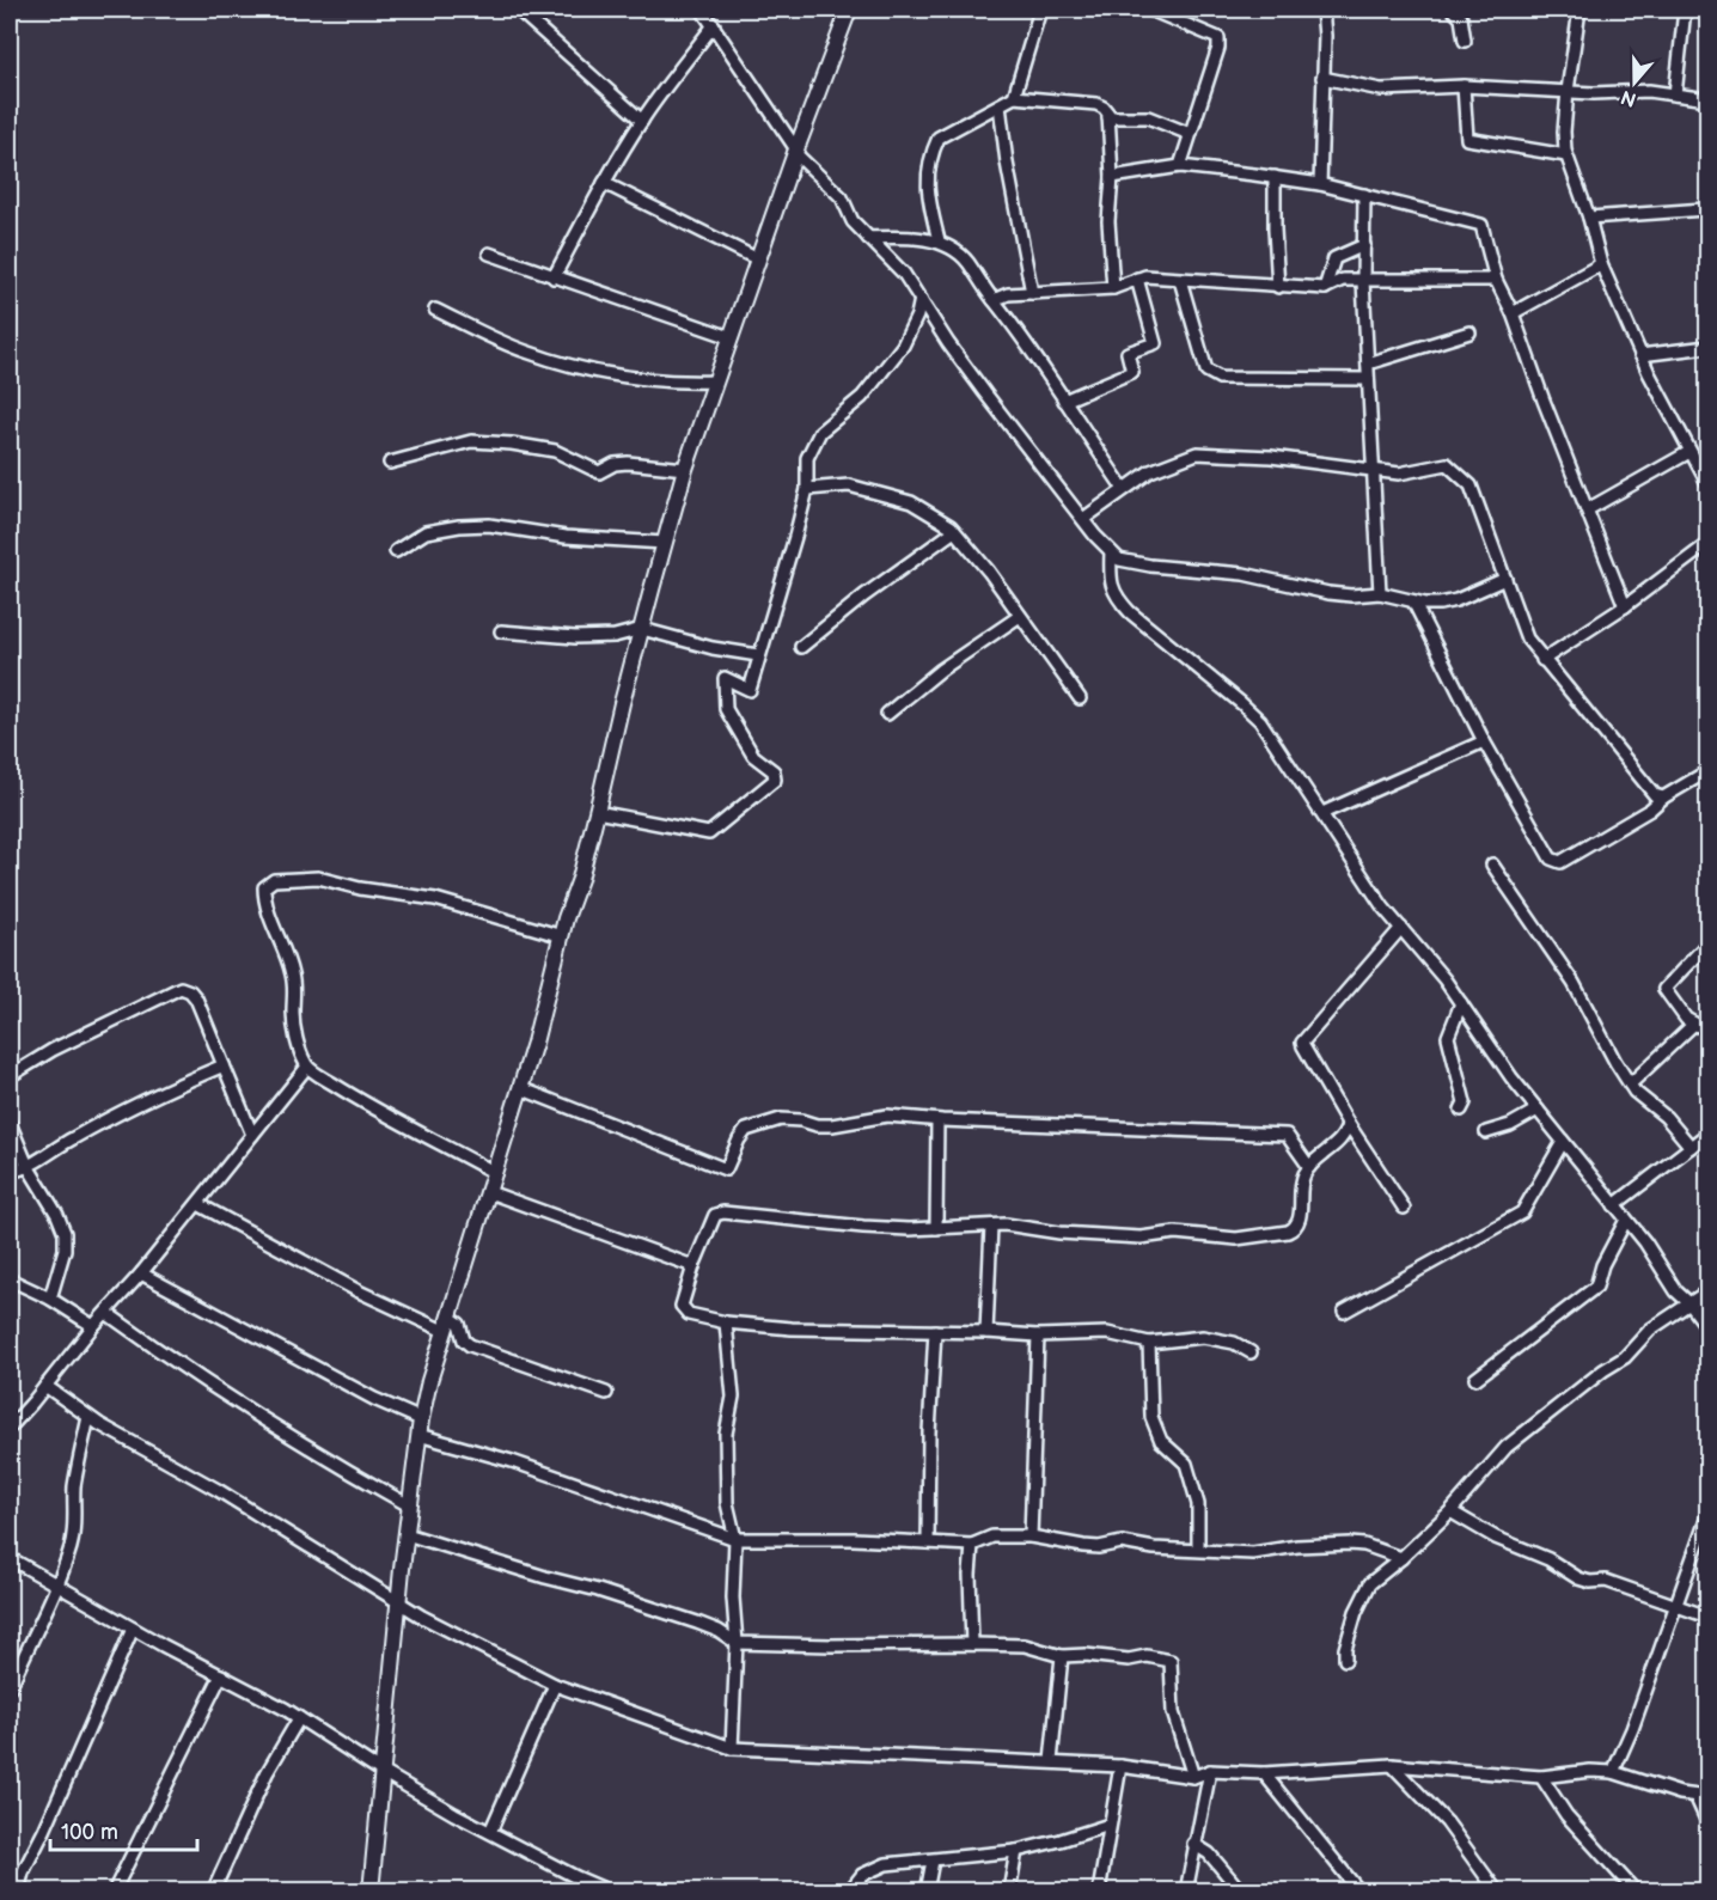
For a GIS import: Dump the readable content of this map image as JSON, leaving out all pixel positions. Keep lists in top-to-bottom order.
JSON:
{
  "scale_bar": "100 m",
  "north": "bottom"
}
